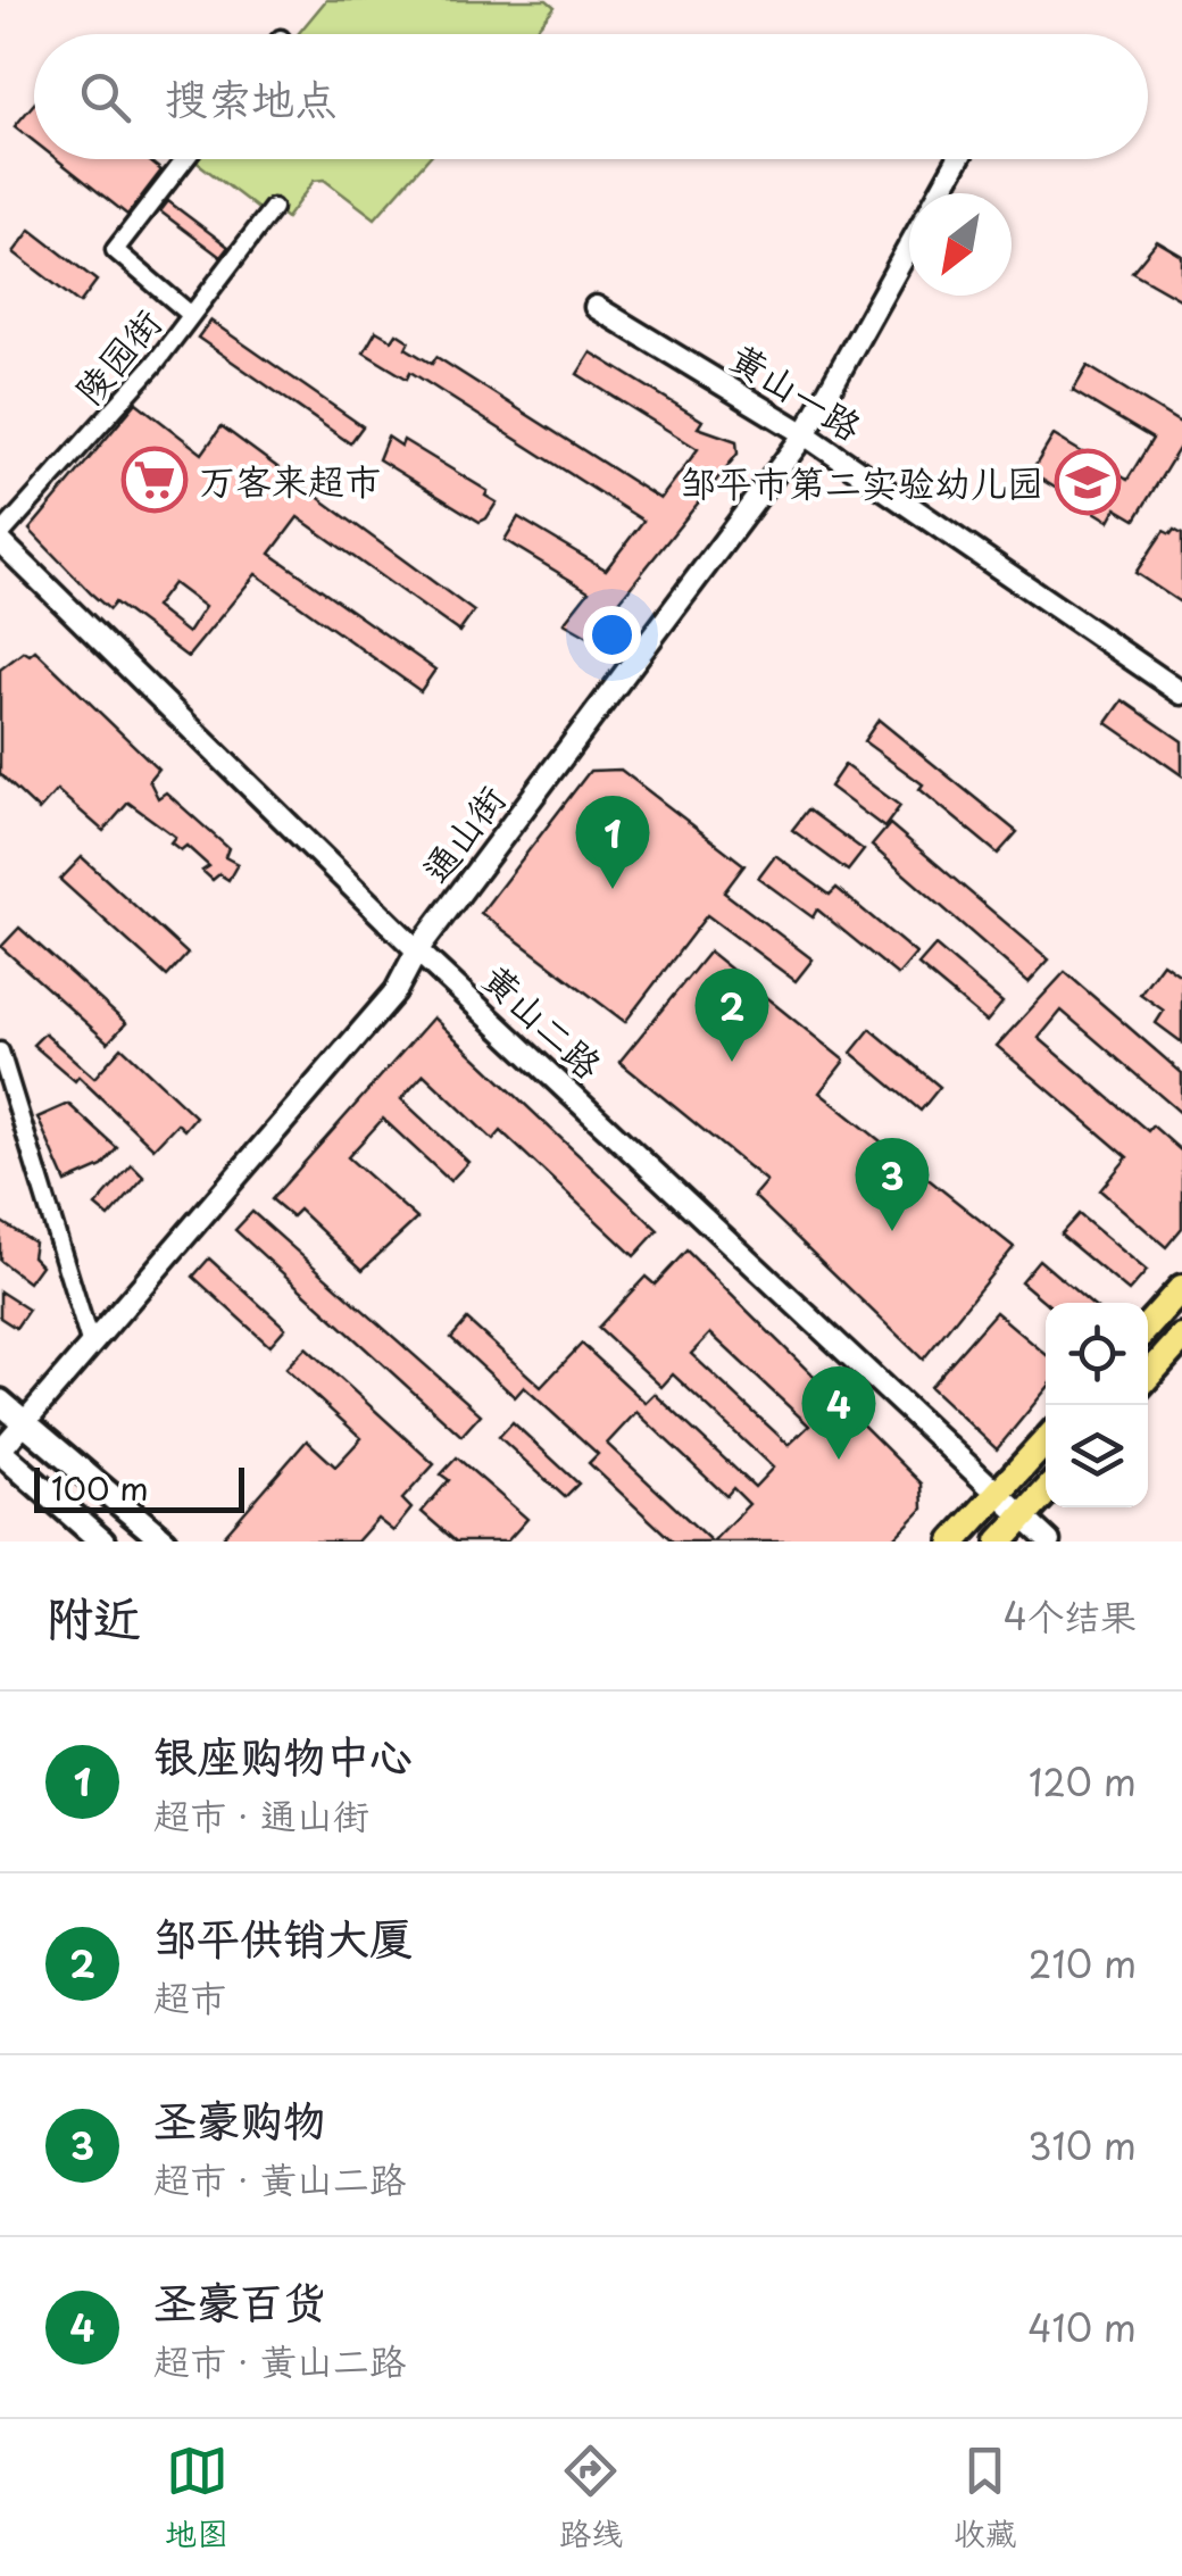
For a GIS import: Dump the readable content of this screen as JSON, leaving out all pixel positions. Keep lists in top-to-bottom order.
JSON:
{
  "streets": {
    "street": [
      "陵园街",
      "黄山一路",
      "通山街",
      "黄山二路"
    ]
  },
  "crossings": [
    ["陵园街", "黄山二路"],
    ["黄山一路", "通山街"],
    ["通山街", "黄山二路"]
  ],
  "places": {
    "supermarket": ["万客来超市"],
    "school or university": ["邹平市第二实验幼儿园"]
  },
  "scale_bar": "100 m",
  "north": "bottom left",
  "page": {
    "search": "搜索地点",
    "pins": [
      "1",
      "2",
      "3",
      "4"
    ],
    "scale": "100 m",
    "heading": ["附近", "4个结果"],
    "list": [
      {
        "mark": "1",
        "name": "银座购物中心",
        "note": "超市 · 通山街",
        "value": "120 m"
      },
      {
        "mark": "2",
        "name": "邹平供销大厦",
        "note": "超市",
        "value": "210 m"
      },
      {
        "mark": "3",
        "name": "圣豪购物",
        "note": "超市 · 黄山二路",
        "value": "310 m"
      },
      {
        "mark": "4",
        "name": "圣豪百货",
        "note": "超市 · 黄山二路",
        "value": "410 m"
      }
    ],
    "nav": ["地图", "路线", "收藏"]
  }
}
